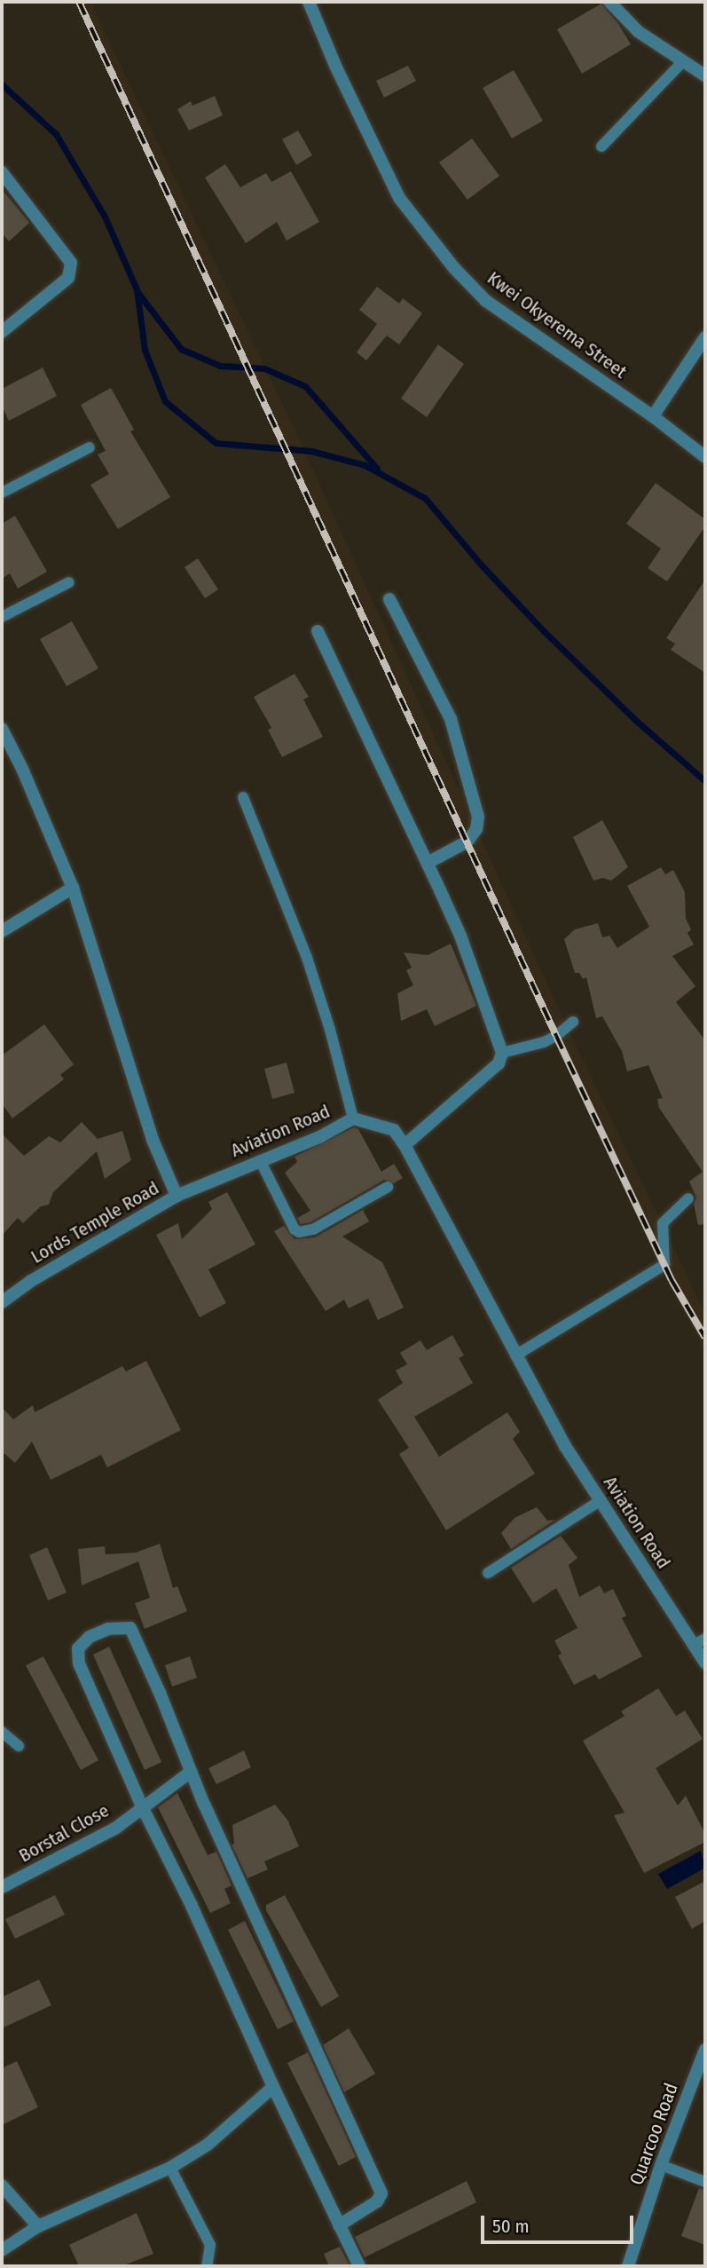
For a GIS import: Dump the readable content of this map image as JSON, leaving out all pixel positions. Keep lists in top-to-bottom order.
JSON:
{
  "streets": {
    "street": [
      "Kwei Okyerema Street",
      "Aviation Road",
      "Lords Temple Road",
      "Borstal Close",
      "Quarcoo Road"
    ]
  },
  "crossings": [
    ["Aviation Road", "Lords Temple Road"]
  ],
  "scale_bar": "50 m"
}
